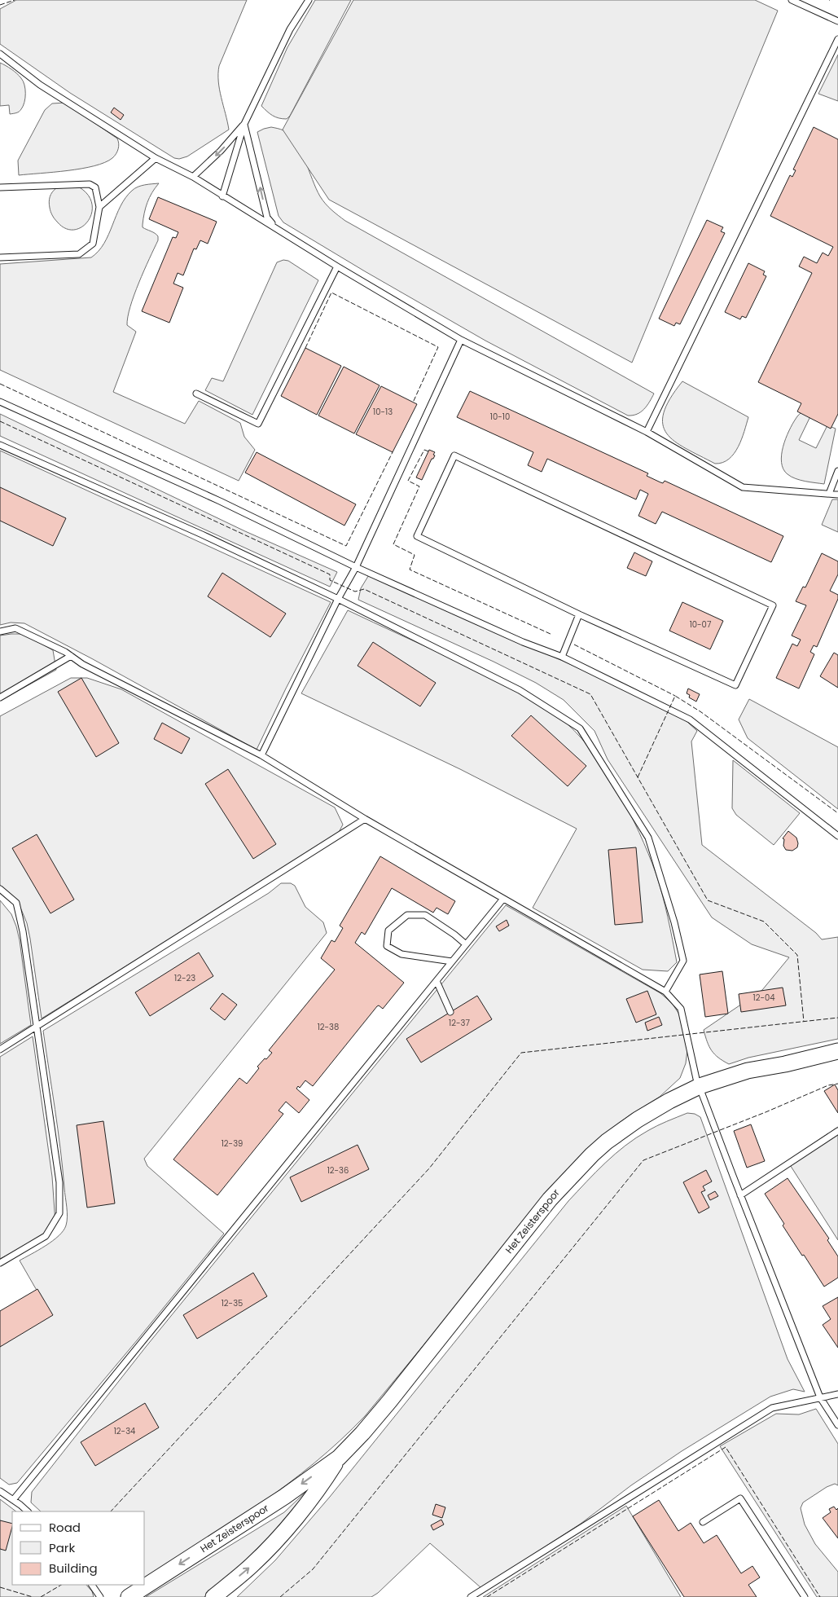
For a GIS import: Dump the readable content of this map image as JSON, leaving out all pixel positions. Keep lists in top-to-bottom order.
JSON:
{
  "streets": {
    "street": ["Het Zeisterspoor"]
  },
  "house_numbers": [
    "10-13",
    "10-10",
    "10-07",
    "12-23",
    "12-04",
    "12-37",
    "12-38",
    "12-39",
    "12-36",
    "12-35",
    "12-34"
  ],
  "legend": ["Road", "Park", "Building"]
}
